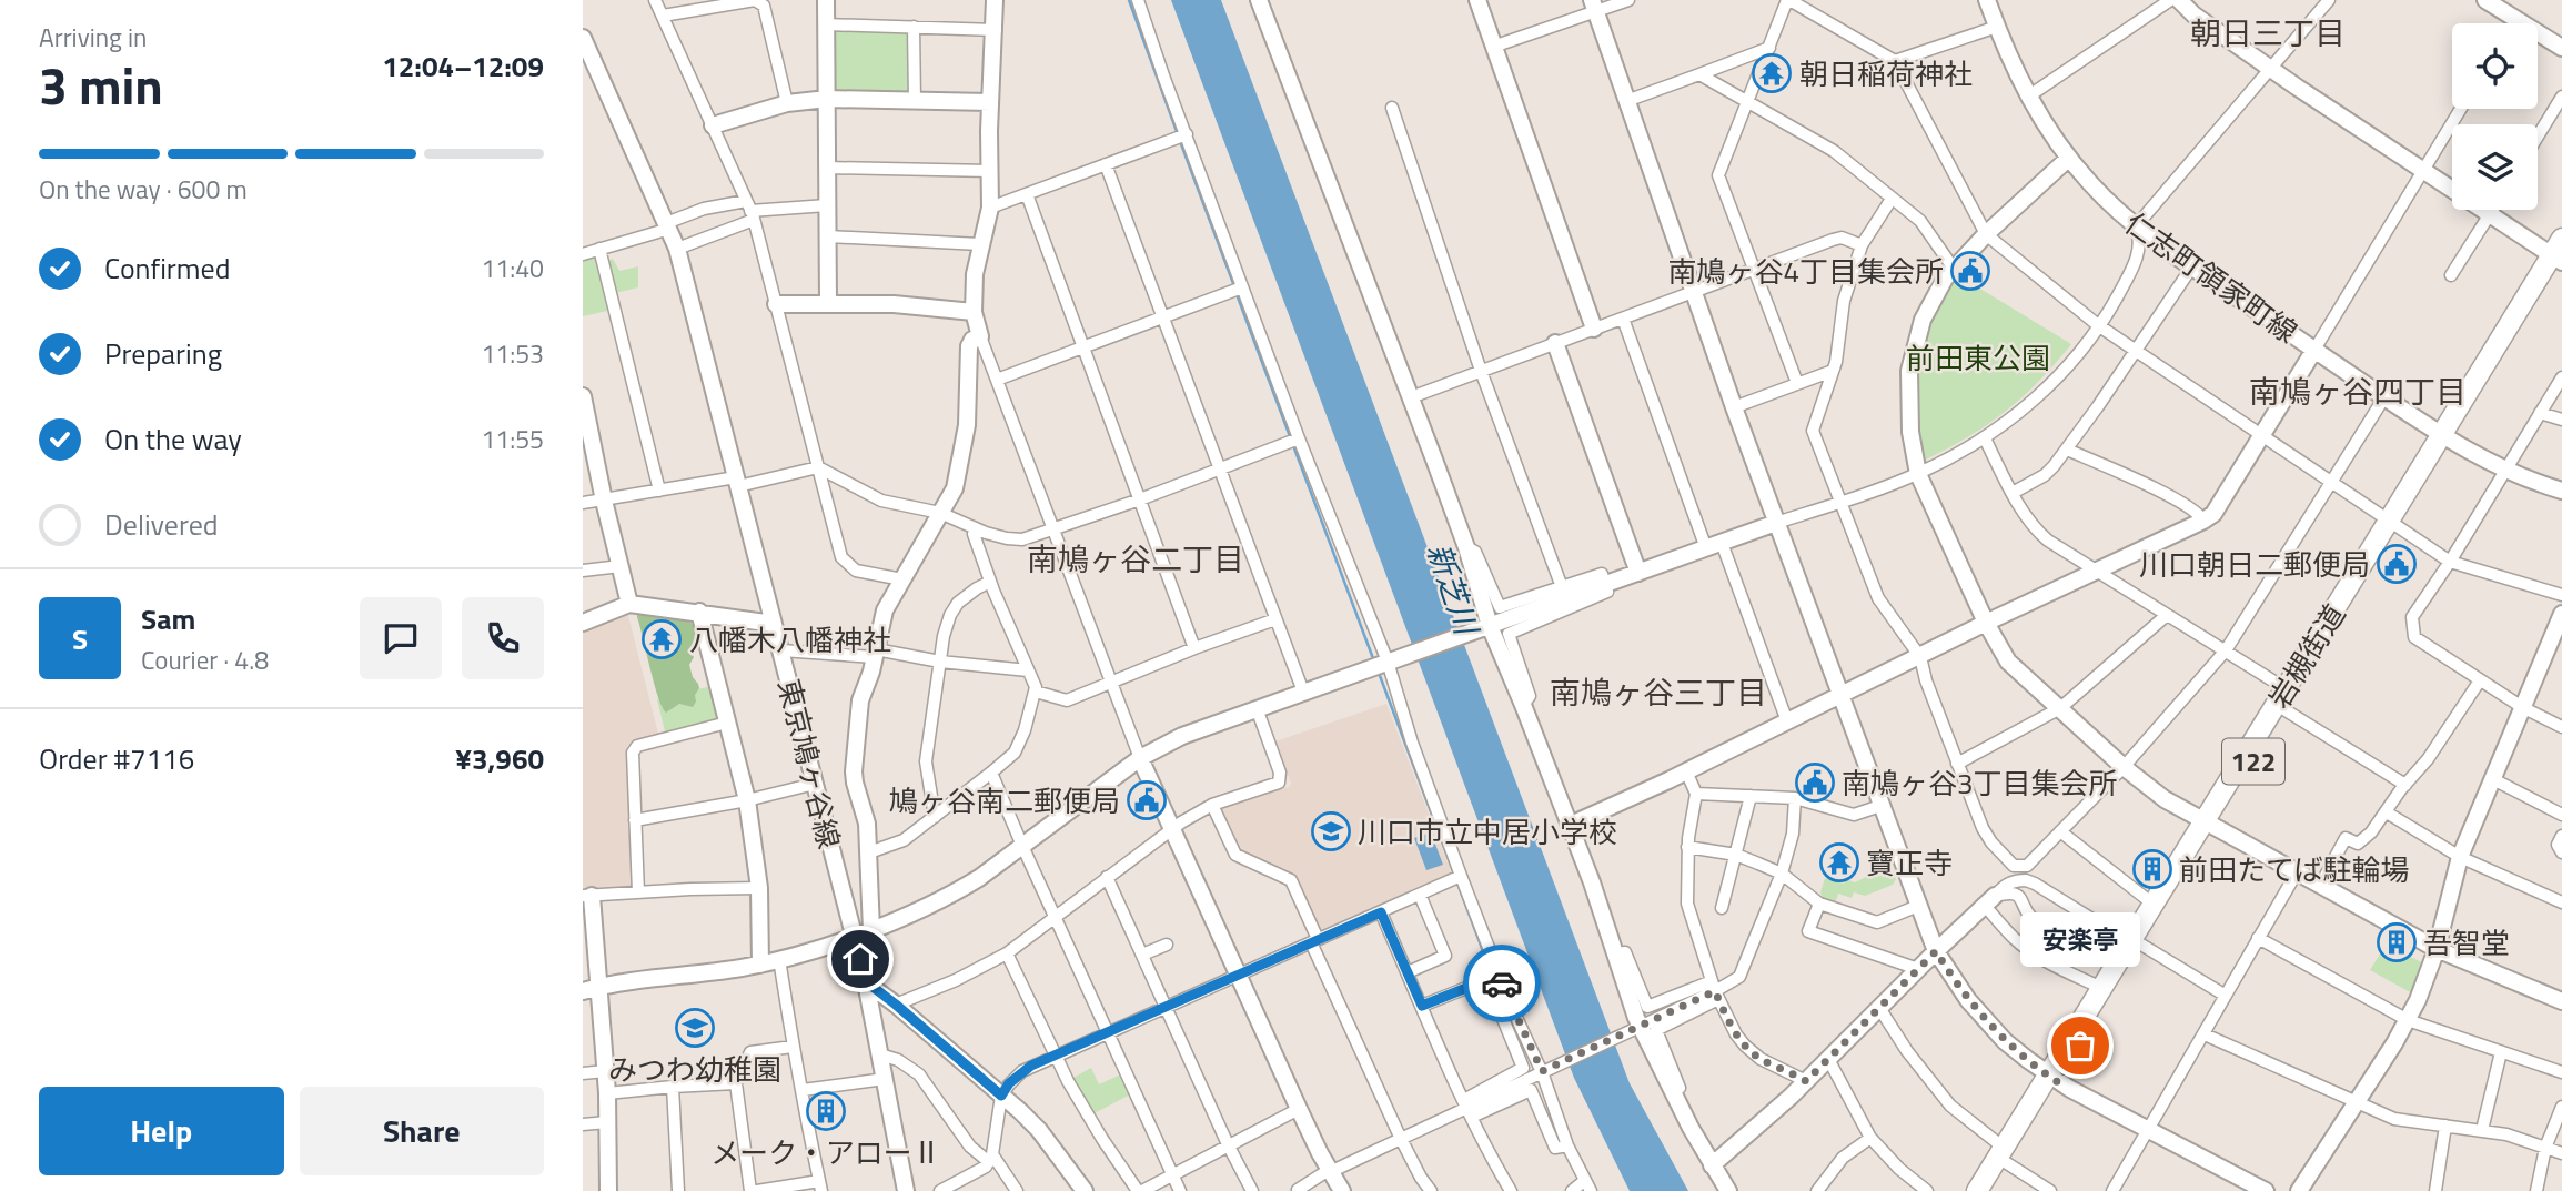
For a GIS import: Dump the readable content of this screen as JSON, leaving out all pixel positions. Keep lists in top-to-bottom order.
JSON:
{
  "streets": {
    "highway": ["岩槻街道", "122"],
    "street": ["仁志町領家町線", "東京鳩ヶ谷線"]
  },
  "crossings": [
    ["仁志町領家町線", "岩槻街道"]
  ],
  "districts": [
    "朝日三丁目",
    "南鳩ヶ谷四丁目",
    "南鳩ヶ谷二丁目",
    "南鳩ヶ谷三丁目"
  ],
  "water": ["新芝川"],
  "parks": ["前田東公園"],
  "places": {
    "temple": ["朝日稲荷神社", "八幡木八幡神社", "寶正寺"],
    "public building": [
      "南鳩ヶ谷4丁目集会所",
      "川口朝日二郵便局",
      "南鳩ヶ谷3丁目集会所",
      "鳩ヶ谷南二郵便局"
    ],
    "school or university": ["川口市立中居小学校", "みつわ幼稚園"],
    "building": ["前田たてば駐輪場", "吾智堂", "メーク・アローⅡ"],
    "other": ["安楽亭"]
  },
  "page": {
    "heading": ["3 min", "Arriving in", "12:04–12:09"],
    "panel": [
      "Sam",
      "Courier · 4.8",
      "Order #7116",
      "¥3,960"
    ],
    "bar": "On the way · 600 m",
    "list": [
      ["Confirmed", "11:40"],
      ["Preparing", "11:53"],
      ["On the way", "11:55"],
      "Delivered"
    ],
    "round": "S",
    "bubble": "安楽亭",
    "buttons": ["Help", "Share"]
  }
}
